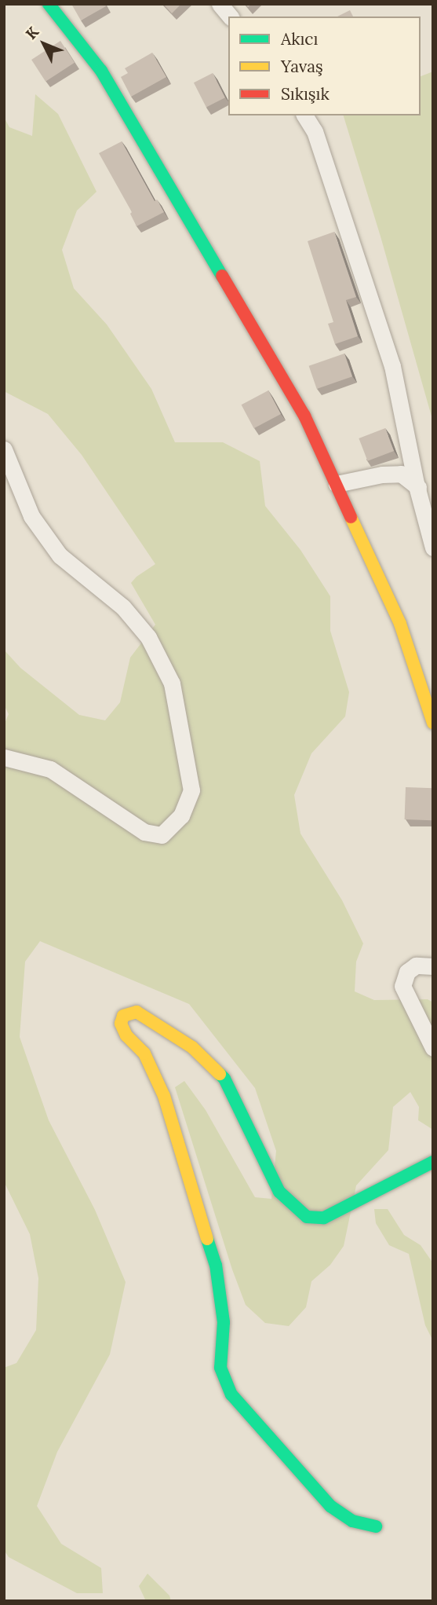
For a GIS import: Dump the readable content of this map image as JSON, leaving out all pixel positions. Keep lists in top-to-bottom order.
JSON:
{
  "legend": ["Akıcı", "Yavaş", "Sıkışık"],
  "north": "top left"
}
